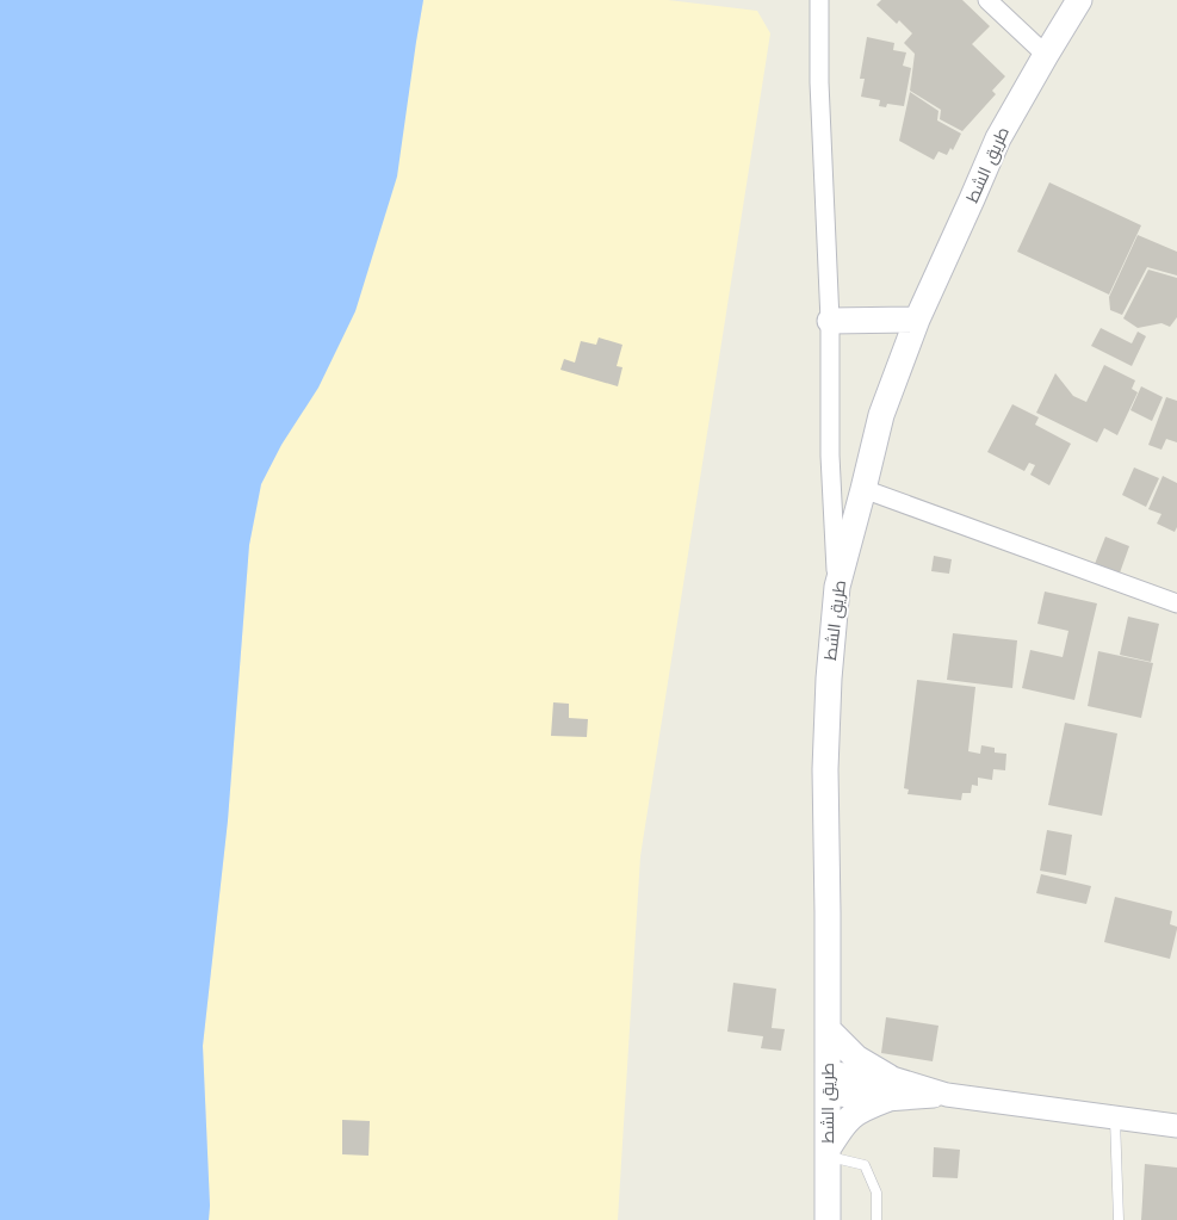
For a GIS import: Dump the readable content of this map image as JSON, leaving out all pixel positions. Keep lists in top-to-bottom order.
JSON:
{
  "streets": {
    "main road": ["طريق الشط"]
  }
}
